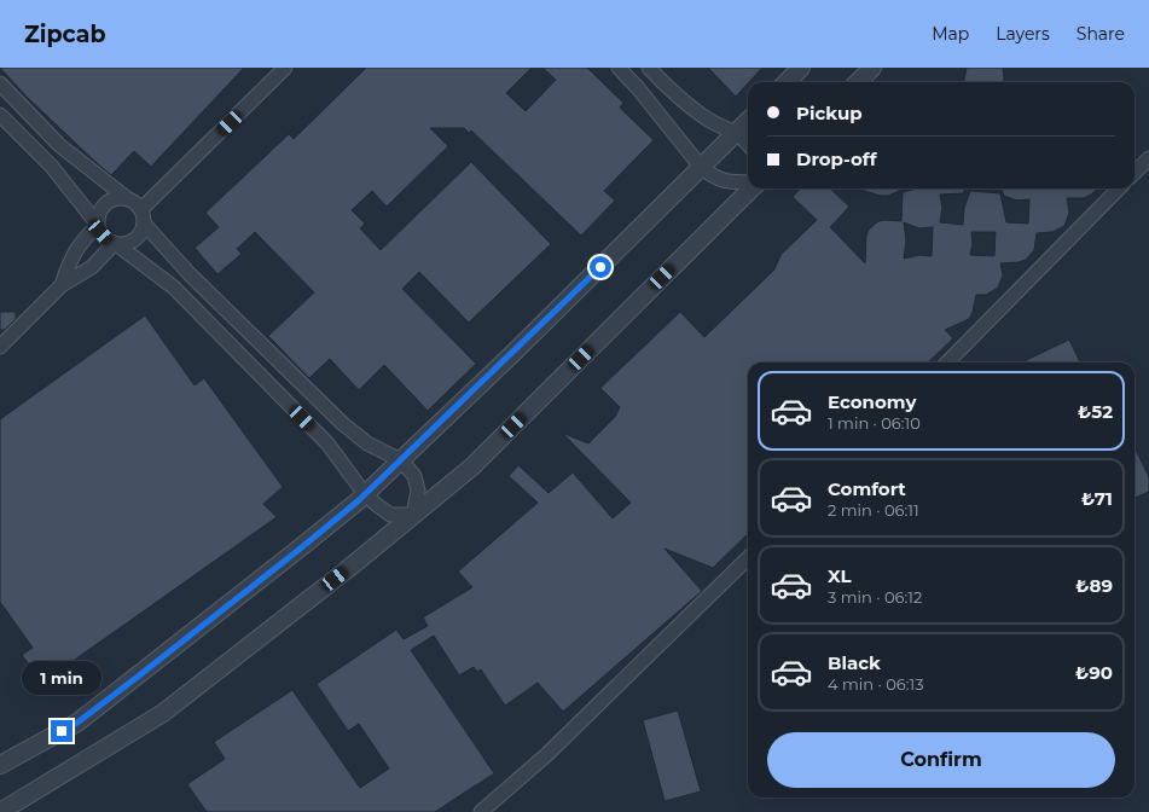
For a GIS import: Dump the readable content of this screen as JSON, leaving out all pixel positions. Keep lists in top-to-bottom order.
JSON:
{
  "page": {
    "header": "Zipcab",
    "nav": ["Map", "Layers", "Share"],
    "banner": ["Pickup", "Drop-off"],
    "list": [
      {
        "name": "Economy",
        "note": "1 min · 06:10",
        "value": "₺52"
      },
      {
        "name": "Comfort",
        "note": "2 min · 06:11",
        "value": "₺71"
      },
      {
        "name": "XL",
        "note": "3 min · 06:12",
        "value": "₺89"
      },
      {
        "name": "Black",
        "note": "4 min · 06:13",
        "value": "₺90"
      }
    ],
    "bubble": "1 min",
    "buttons": "Confirm"
  }
}
